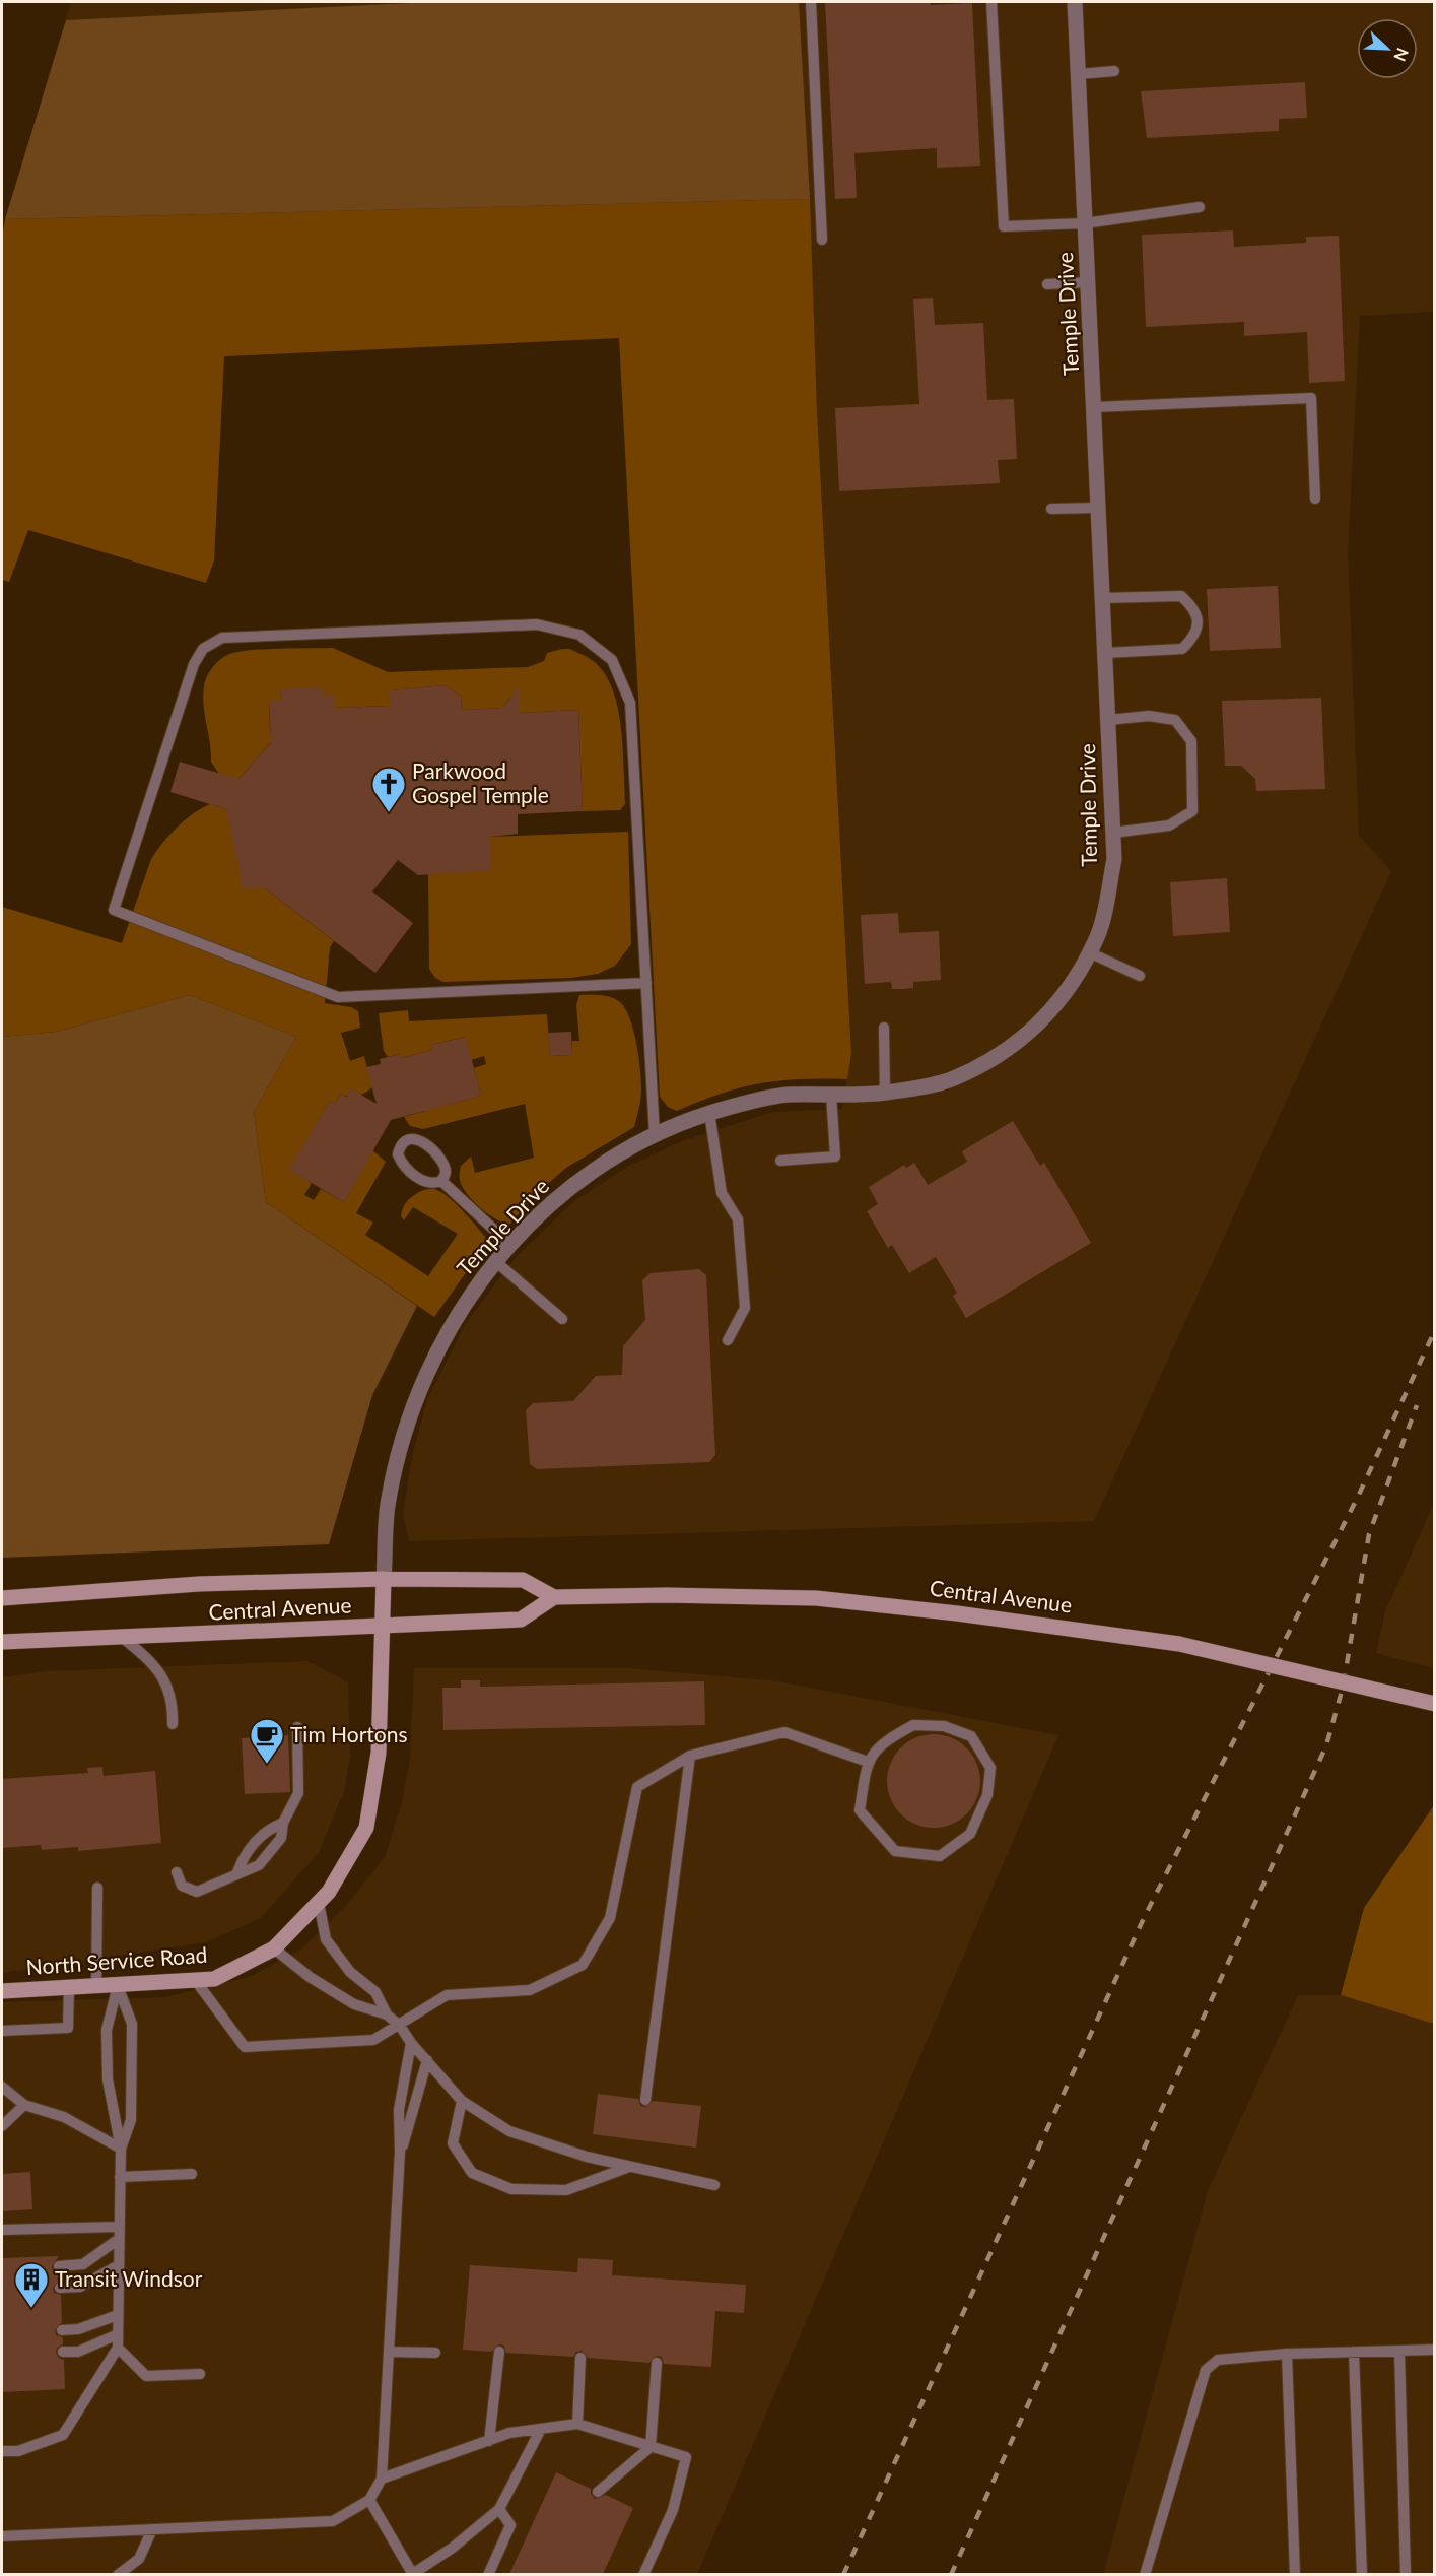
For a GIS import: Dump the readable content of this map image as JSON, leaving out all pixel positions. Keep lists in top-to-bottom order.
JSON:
{
  "streets": {
    "street": ["Temple Drive", "Central Avenue", "North Service Road"]
  },
  "crossings": [
    ["Temple Drive", "Central Avenue"],
    ["Temple Drive", "North Service Road"],
    ["Central Avenue", "North Service Road"]
  ],
  "places": {
    "church": ["Parkwood Gospel Temple"],
    "cafe": ["Tim Hortons"],
    "building": ["Transit Windsor"]
  },
  "north": "bottom right"
}
